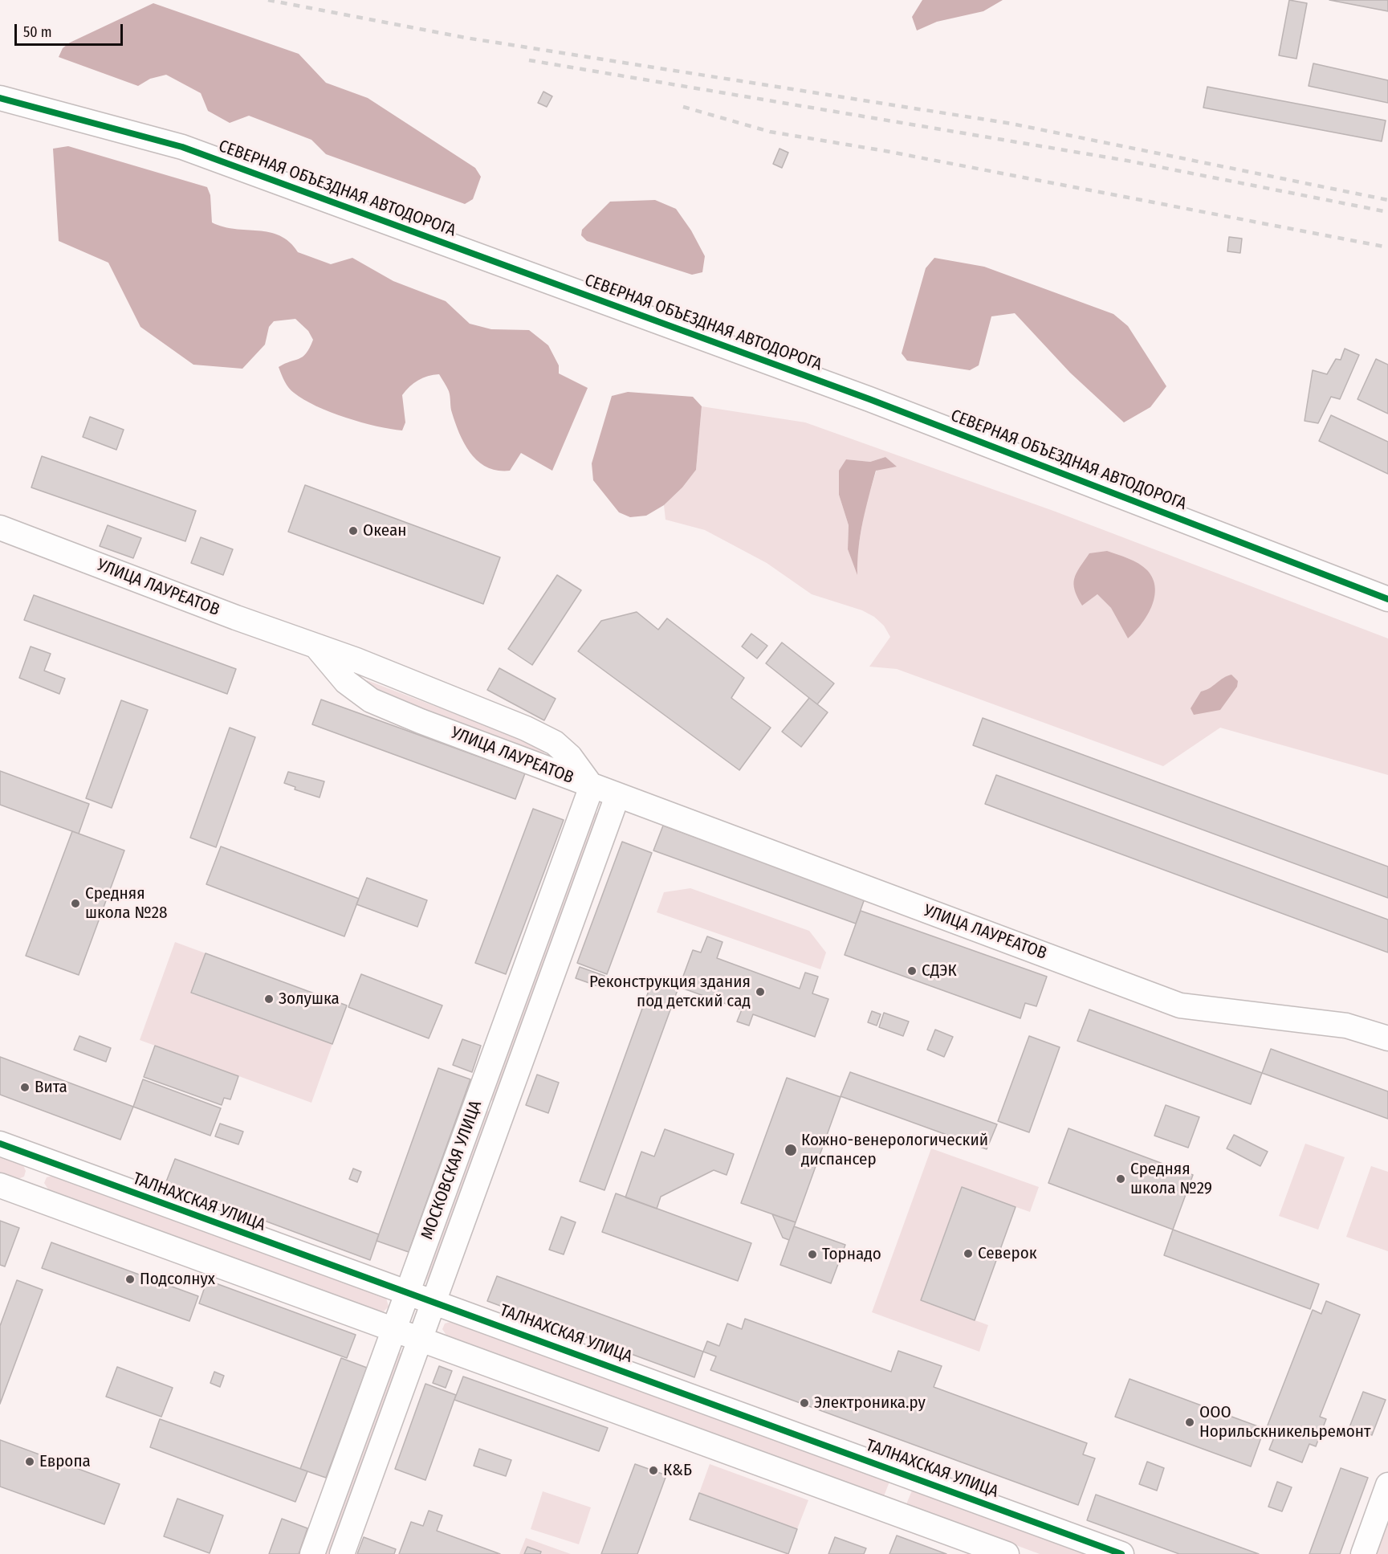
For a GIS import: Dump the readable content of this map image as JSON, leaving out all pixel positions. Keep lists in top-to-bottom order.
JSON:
{
  "streets": {
    "street": [
      "СЕВЕРНАЯ ОБЪЕЗДНАЯ АВТОДОРОГА",
      "УЛИЦА ЛАУРЕАТОВ",
      "МОСКОВСКАЯ УЛИЦА",
      "ТАЛНАХСКАЯ УЛИЦА"
    ]
  },
  "crossings": [
    ["УЛИЦА ЛАУРЕАТОВ", "МОСКОВСКАЯ УЛИЦА"],
    ["МОСКОВСКАЯ УЛИЦА", "ТАЛНАХСКАЯ УЛИЦА"]
  ],
  "places": [
    "Океан",
    "Средняя школа №28",
    "СДЭК",
    "Реконструкция здания под детский сад",
    "Золушка",
    "Вита",
    "Кожно-венерологический диспансер",
    "Средняя школа №29",
    "Северок",
    "Торнадо",
    "Подсолнух",
    "Электроника.ру",
    "ООО Норильскникельремонт",
    "Европа",
    "К&Б"
  ],
  "scale_bar": "50 m"
}
